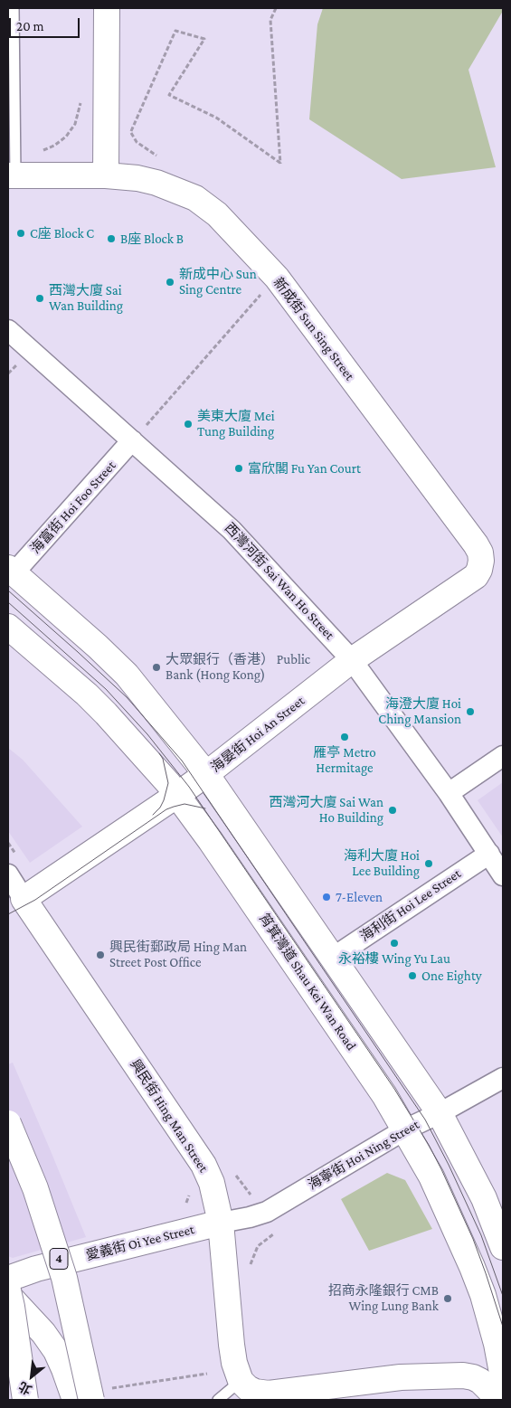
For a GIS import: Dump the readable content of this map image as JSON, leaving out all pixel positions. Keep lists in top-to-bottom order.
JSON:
{
  "streets": {
    "main road": [
      "新成街 Sun Sing Street",
      "海晏街 Hoi An Street",
      "筲箕灣道 Shau Kei Wan Road",
      "興民街 Hing Man Street",
      "愛義街 Oi Yee Street",
      "4"
    ],
    "street": [
      "海富街 Hoi Foo Street",
      "西灣河街 Sai Wan Ho Street",
      "海利街 Hoi Lee Street",
      "海寧街 Hoi Ning Street"
    ]
  },
  "crossings": [
    ["新成街 Sun Sing Street", "海晏街 Hoi An Street"],
    ["海富街 Hoi Foo Street", "西灣河街 Sai Wan Ho Street"],
    ["西灣河街 Sai Wan Ho Street", "海晏街 Hoi An Street"],
    ["西灣河街 Sai Wan Ho Street", "海利街 Hoi Lee Street"],
    ["海晏街 Hoi An Street", "筲箕灣道 Shau Kei Wan Road"],
    ["海晏街 Hoi An Street", "興民街 Hing Man Street"],
    ["筲箕灣道 Shau Kei Wan Road", "海寧街 Hoi Ning Street"],
    ["興民街 Hing Man Street", "海寧街 Hoi Ning Street"],
    ["興民街 Hing Man Street", "愛義街 Oi Yee Street"],
    ["海寧街 Hoi Ning Street", "愛義街 Oi Yee Street"]
  ],
  "places": [
    "C座 Block C",
    "B座 Block B",
    "新成中心 Sun Sing Centre",
    "西灣大廈 Sai Wan Building",
    "美東大廈 Mei Tung Building",
    "富欣閣 Fu Yan Court",
    "大眾銀行（香港） Public Bank (Hong Kong)",
    "海澄大廈 Hoi Ching Mansion",
    "雁亭 Metro Hermitage",
    "西灣河大廈 Sai Wan Ho Building",
    "海利大廈 Hoi Lee Building",
    "7-Eleven",
    "永裕樓 Wing Yu Lau",
    "興民街郵政局 Hing Man Street Post Office",
    "One Eighty",
    "招商永隆銀行 CMB Wing Lung Bank"
  ],
  "scale_bar": "20 m",
  "north": "bottom left"
}
